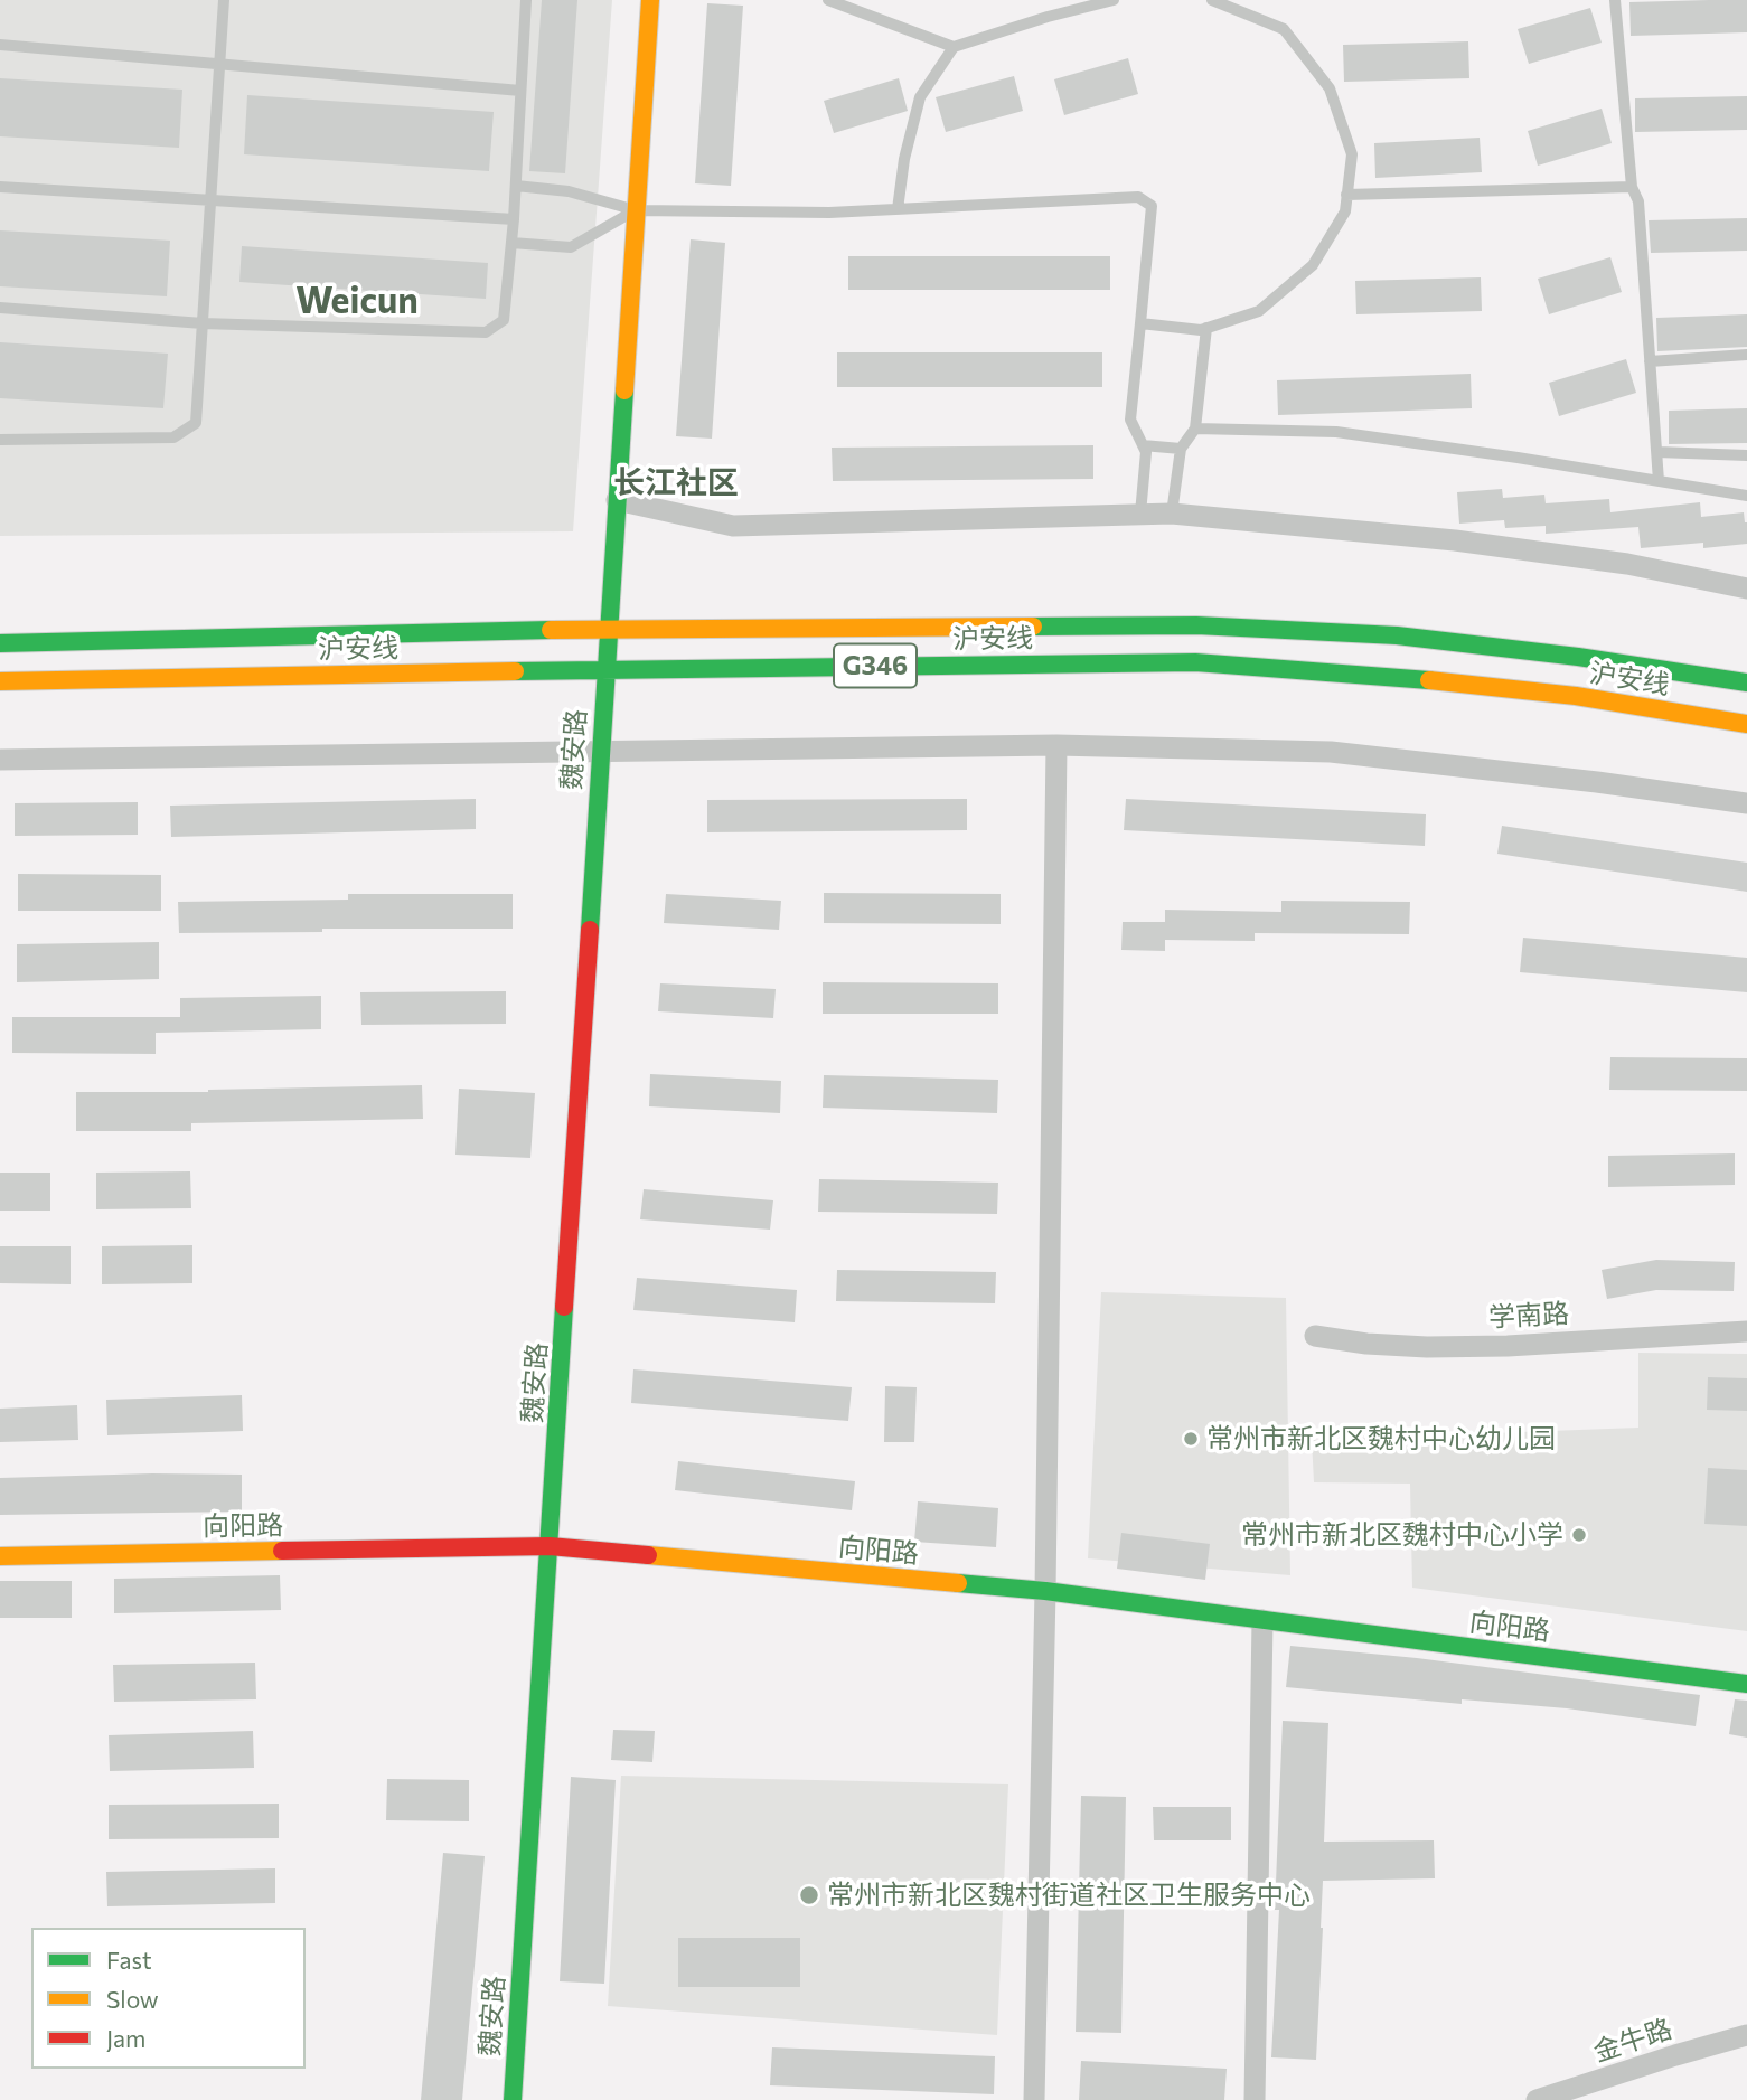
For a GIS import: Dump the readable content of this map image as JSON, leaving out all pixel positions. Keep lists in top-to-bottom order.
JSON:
{
  "streets": {
    "main road": [
      "沪安线",
      "G346",
      "魏安路",
      "向阳路"
    ],
    "street": ["学南路", "金牛路"]
  },
  "crossings": [
    ["沪安线", "魏安路"],
    ["魏安路", "向阳路"]
  ],
  "districts": ["Weicun", "长江社区"],
  "places": ["常州市新北区魏村中心幼儿园", "常州市新北区魏村中心小学", "常州市新北区魏村街道社区卫生服务中心"],
  "legend": ["Fast", "Slow", "Jam"]
}
